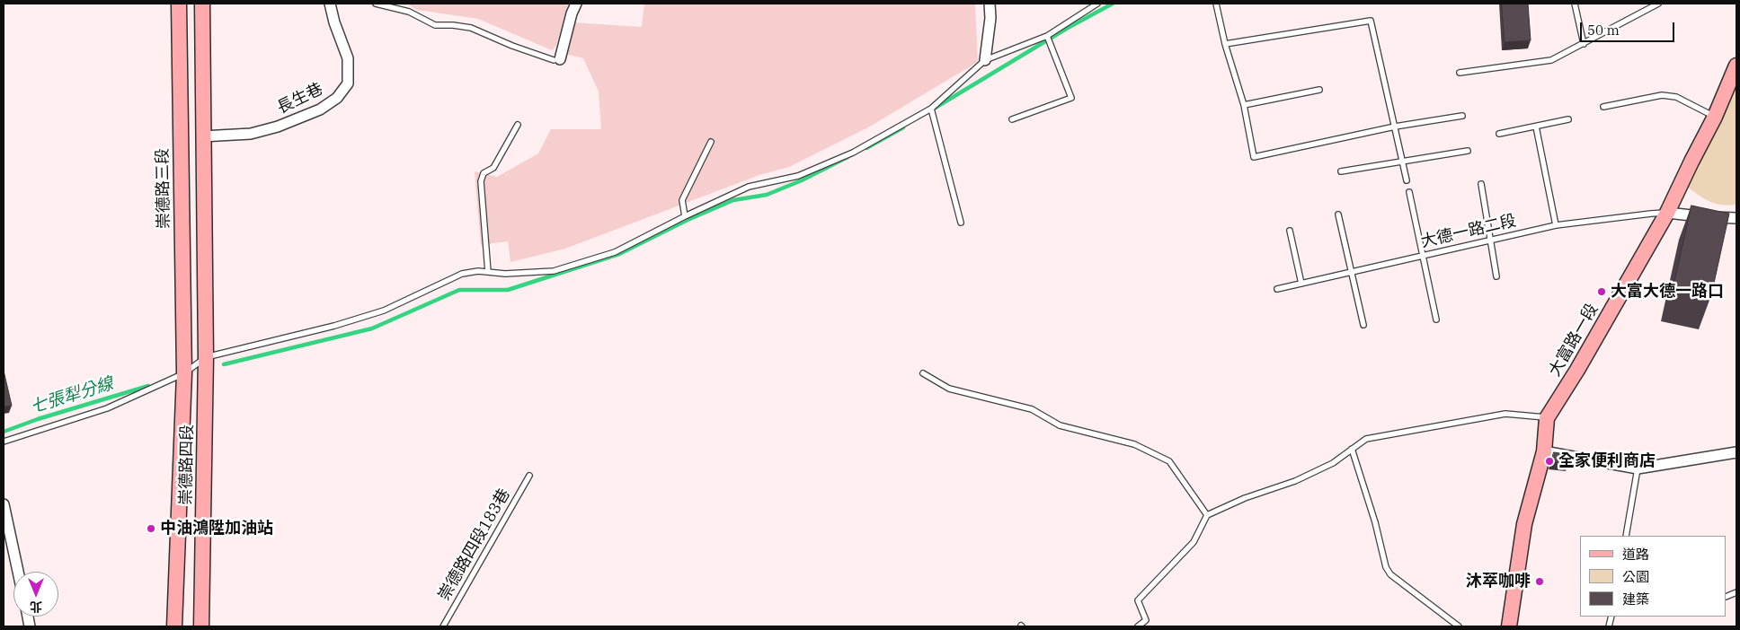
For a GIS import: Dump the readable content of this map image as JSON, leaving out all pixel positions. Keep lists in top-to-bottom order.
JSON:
{
  "streets": {
    "street": [
      "長生巷",
      "崇德路三段",
      "大富路一段",
      "崇德路四段"
    ],
    "lane": ["大德一路二段", "崇德路四段183巷"]
  },
  "crossings": [
    ["崇德路三段", "崇德路四段"],
    ["大德一路二段", "大富路一段"]
  ],
  "water": ["七張犁分線"],
  "places": [
    "大富大德一路口",
    "全家便利商店",
    "中油鴻陞加油站",
    "沐萃咖啡"
  ],
  "legend": ["道路", "公園", "建築"],
  "scale_bar": "50 m",
  "north": "bottom"
}
